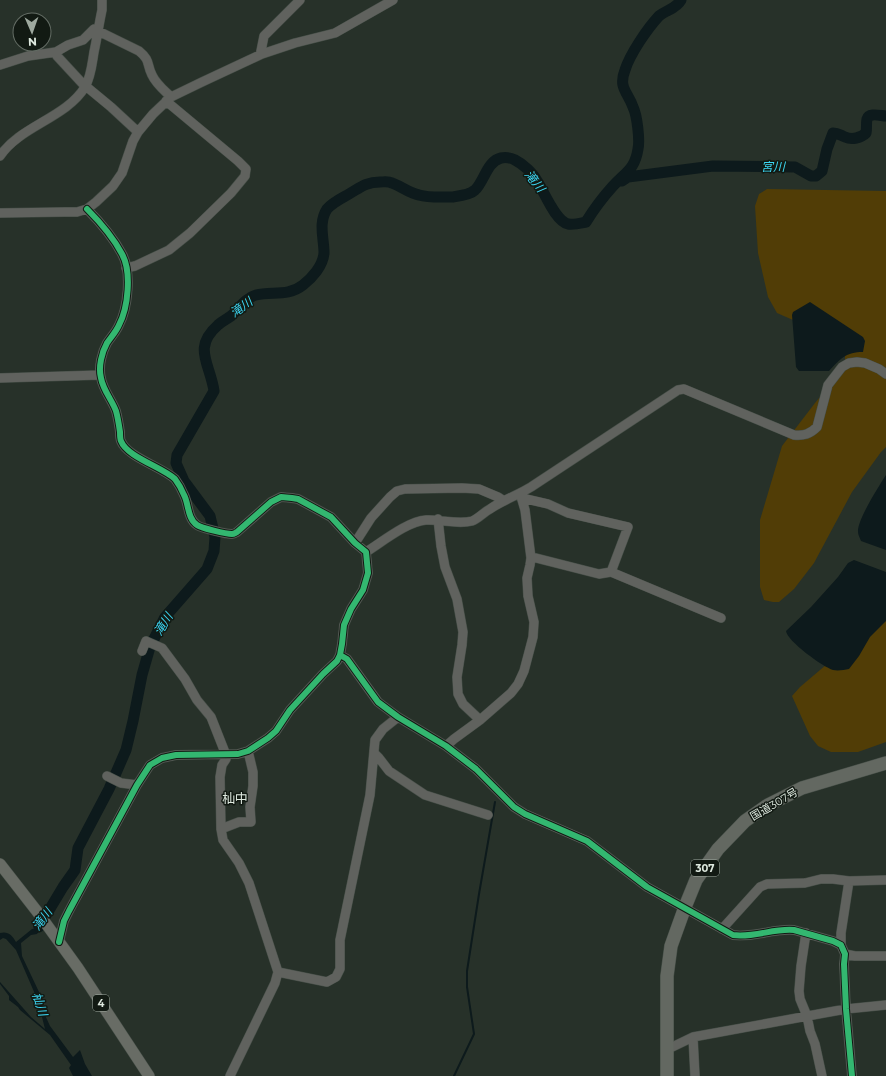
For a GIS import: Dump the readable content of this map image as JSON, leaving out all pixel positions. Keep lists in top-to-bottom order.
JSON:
{
  "streets": {
    "highway": ["国道307号", "307"],
    "main road": ["4"]
  },
  "districts": ["杣中"],
  "water": ["宮川", "滝川", "杣川"],
  "north": "bottom"
}
